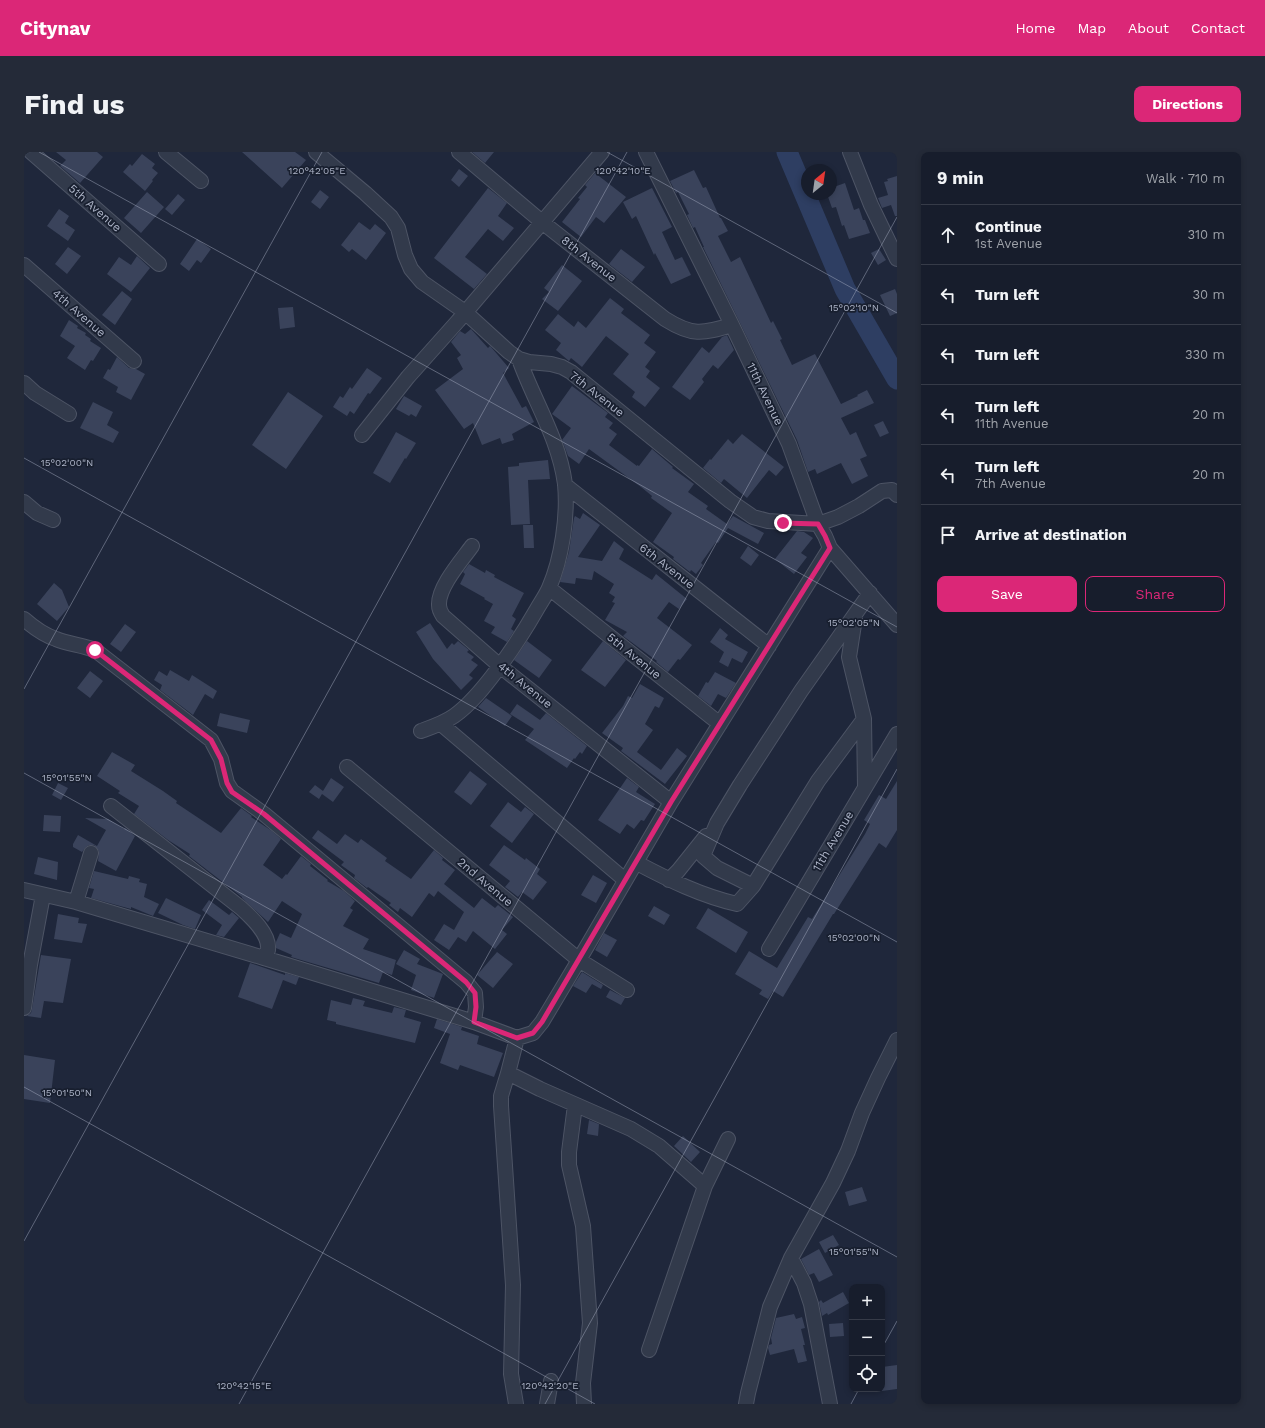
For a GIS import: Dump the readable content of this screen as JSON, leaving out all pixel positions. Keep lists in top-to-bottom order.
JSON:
{
  "streets": {
    "street": [
      "5th Avenue",
      "8th Avenue",
      "4th Avenue",
      "7th Avenue",
      "11th Avenue",
      "6th Avenue",
      "2nd Avenue"
    ]
  },
  "crossings": [
    ["8th Avenue", "11th Avenue"],
    ["7th Avenue", "11th Avenue"]
  ],
  "north": "top right",
  "page": {
    "header": "Citynav",
    "nav": [
      "Home",
      "Map",
      "About",
      "Contact"
    ],
    "buttons": [
      "Directions",
      ["Save", "Share"]
    ],
    "title": "Find us",
    "heading": ["9 min", "Walk · 710 m"],
    "list": [
      ["Continue", "1st Avenue", "310 m"],
      ["Turn left", "30 m"],
      ["Turn left", "330 m"],
      ["Turn left", "11th Avenue", "20 m"],
      ["Turn left", "7th Avenue", "20 m"],
      "Arrive at destination"
    ],
    "map_buttons": ["+", "−"]
  },
  "coordinates": [
    "120°42'05\"E",
    "120°42'10\"E",
    "15°02'10\"N",
    "15°02'00\"N",
    "15°02'05\"N",
    "15°01'55\"N",
    "15°01'50\"N",
    "120°42'15\"E",
    "120°42'20\"E"
  ]
}
